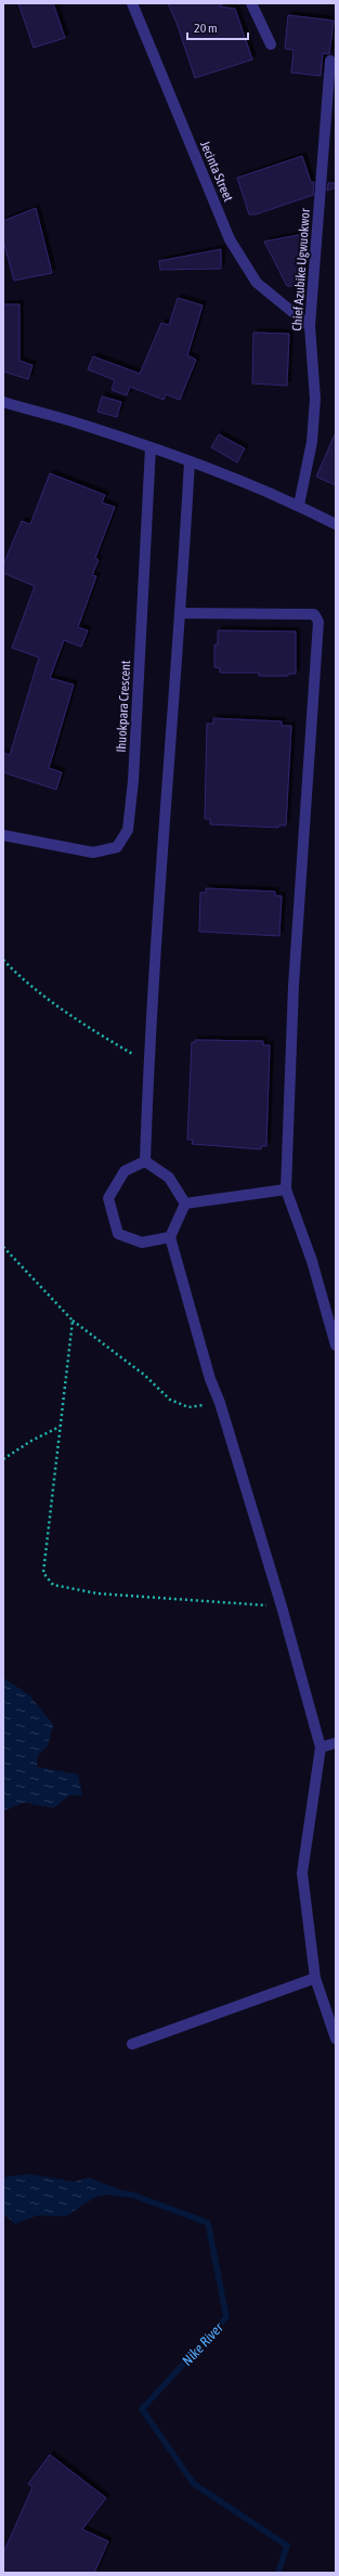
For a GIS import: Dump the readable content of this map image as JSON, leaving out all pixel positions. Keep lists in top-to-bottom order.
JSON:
{
  "streets": {
    "street": ["Jecinta Street", "Chief Azubike Ugwuokwor", "Ihuokpara Crescent"]
  },
  "crossings": [
    ["Jecinta Street", "Chief Azubike Ugwuokwor"]
  ],
  "water": ["Nike River"],
  "scale_bar": "20 m"
}
